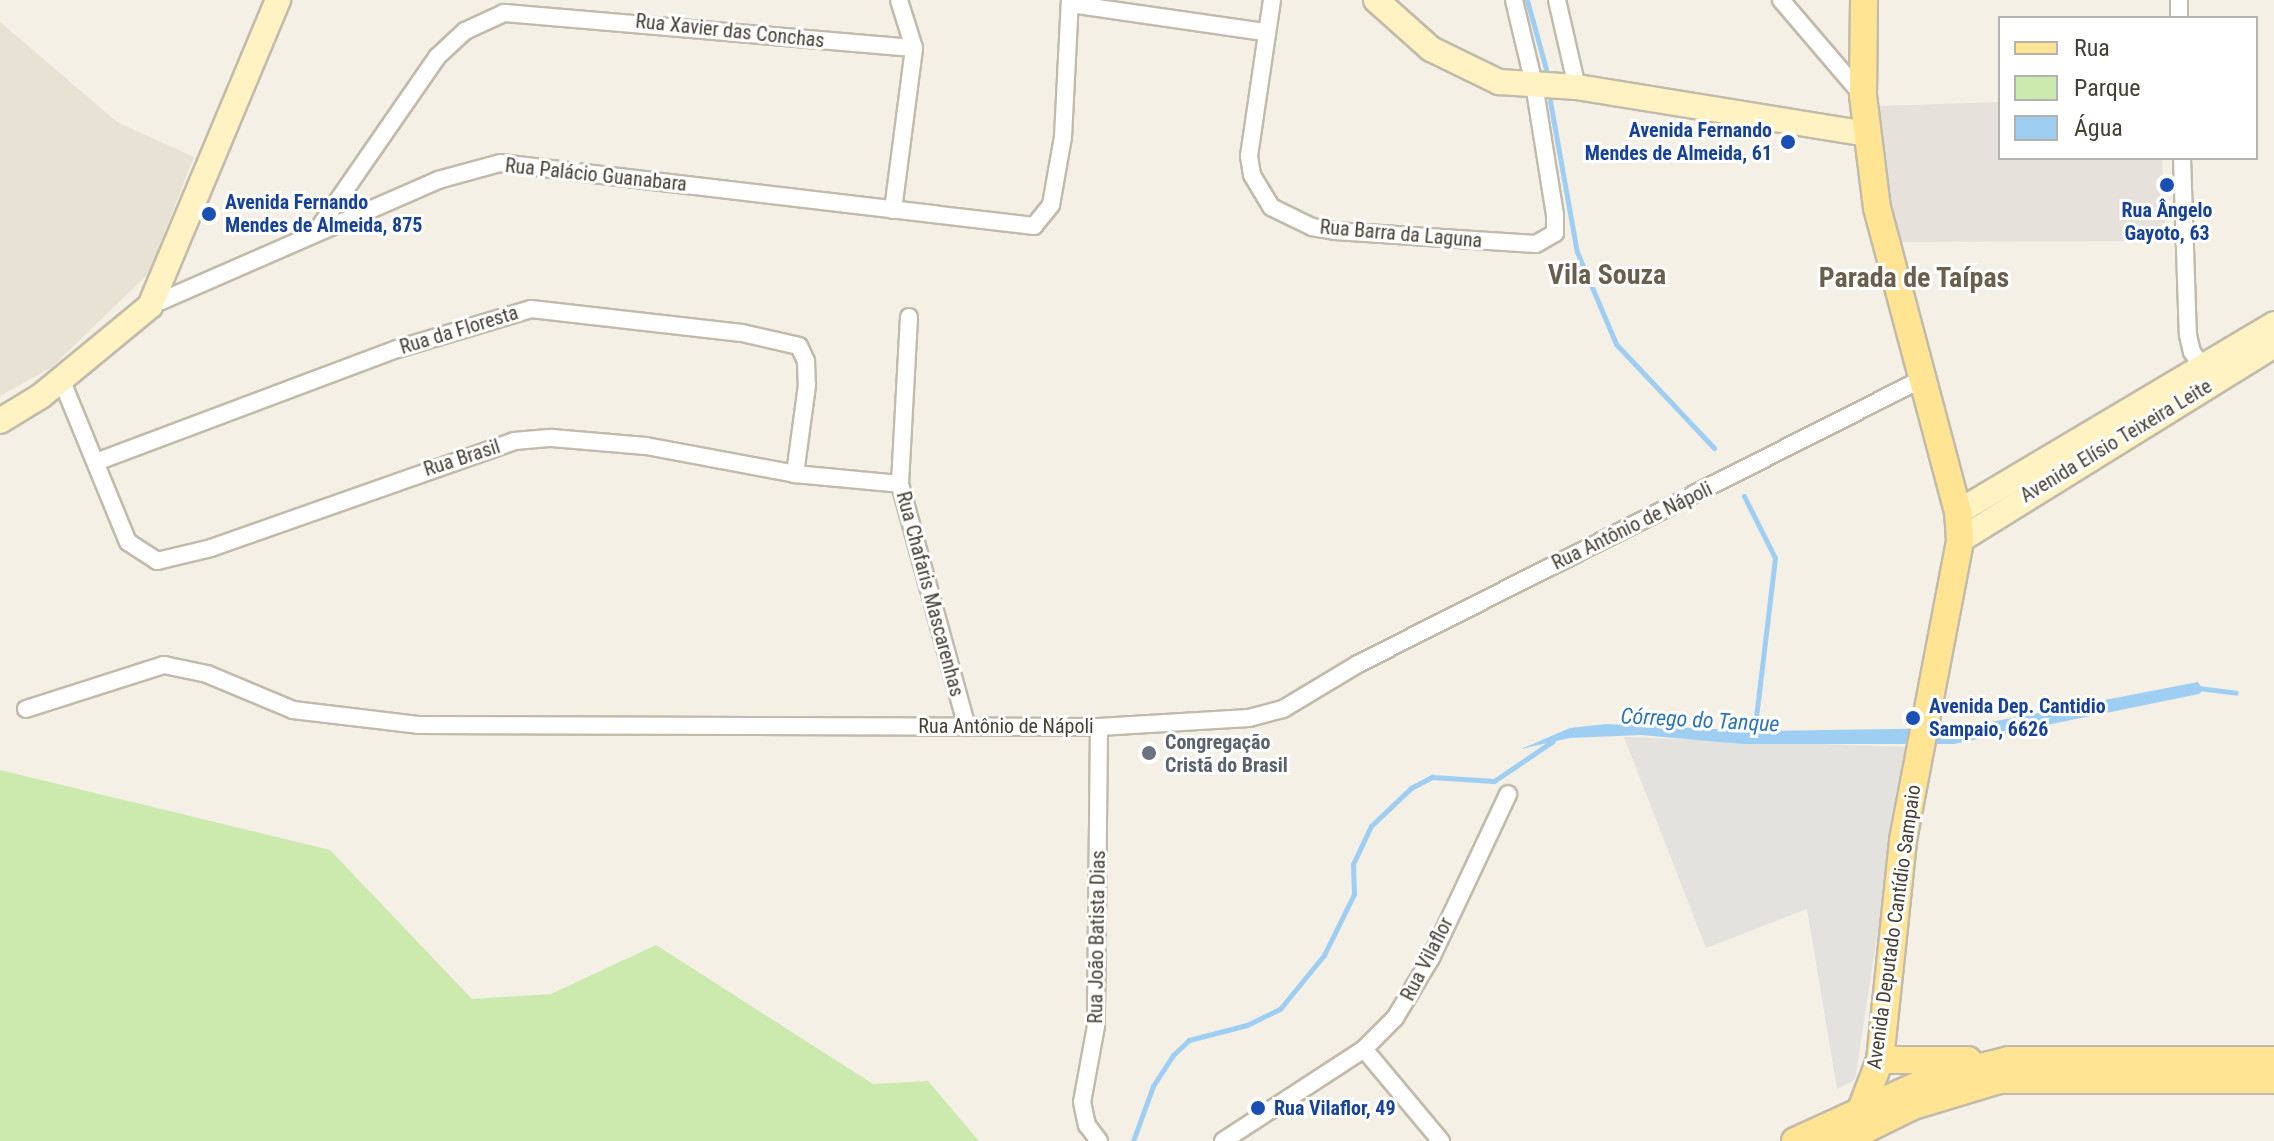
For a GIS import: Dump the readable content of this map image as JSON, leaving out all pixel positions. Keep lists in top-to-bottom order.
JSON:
{
  "streets": {
    "main road": ["Avenida Deputado Cantídio Sampaio"],
    "street": [
      "Rua Xavier das Conchas",
      "Rua Palácio Guanabara",
      "Rua Barra da Laguna",
      "Rua da Floresta",
      "Avenida Elísio Teixeira Leite",
      "Rua Brasil",
      "Rua Antônio de Nápoli",
      "Rua Chafaris Mascarenhas",
      "Rua João Batista Dias",
      "Rua Vilaflor"
    ]
  },
  "crossings": [
    ["Rua Xavier das Conchas", "Rua Palácio Guanabara"],
    ["Rua da Floresta", "Rua Brasil"],
    ["Avenida Elísio Teixeira Leite", "Avenida Deputado Cantídio Sampaio"],
    ["Rua Brasil", "Rua Chafaris Mascarenhas"],
    ["Rua Antônio de Nápoli", "Rua Chafaris Mascarenhas"],
    ["Rua Antônio de Nápoli", "Avenida Deputado Cantídio Sampaio"],
    ["Rua Antônio de Nápoli", "Rua João Batista Dias"]
  ],
  "districts": ["Vila Souza", "Parada de Taípas"],
  "water": ["Córrego do Tanque"],
  "places": [
    "Avenida Fernando Mendes de Almeida, 61",
    "Rua Ângelo Gayoto, 63",
    "Avenida Fernando Mendes de Almeida, 875",
    "Avenida Dep. Cantidio Sampaio, 6626",
    "Congregação Cristã do Brasil",
    "Rua Vilaflor, 49"
  ],
  "legend": ["Rua", "Parque", "Água"]
}
